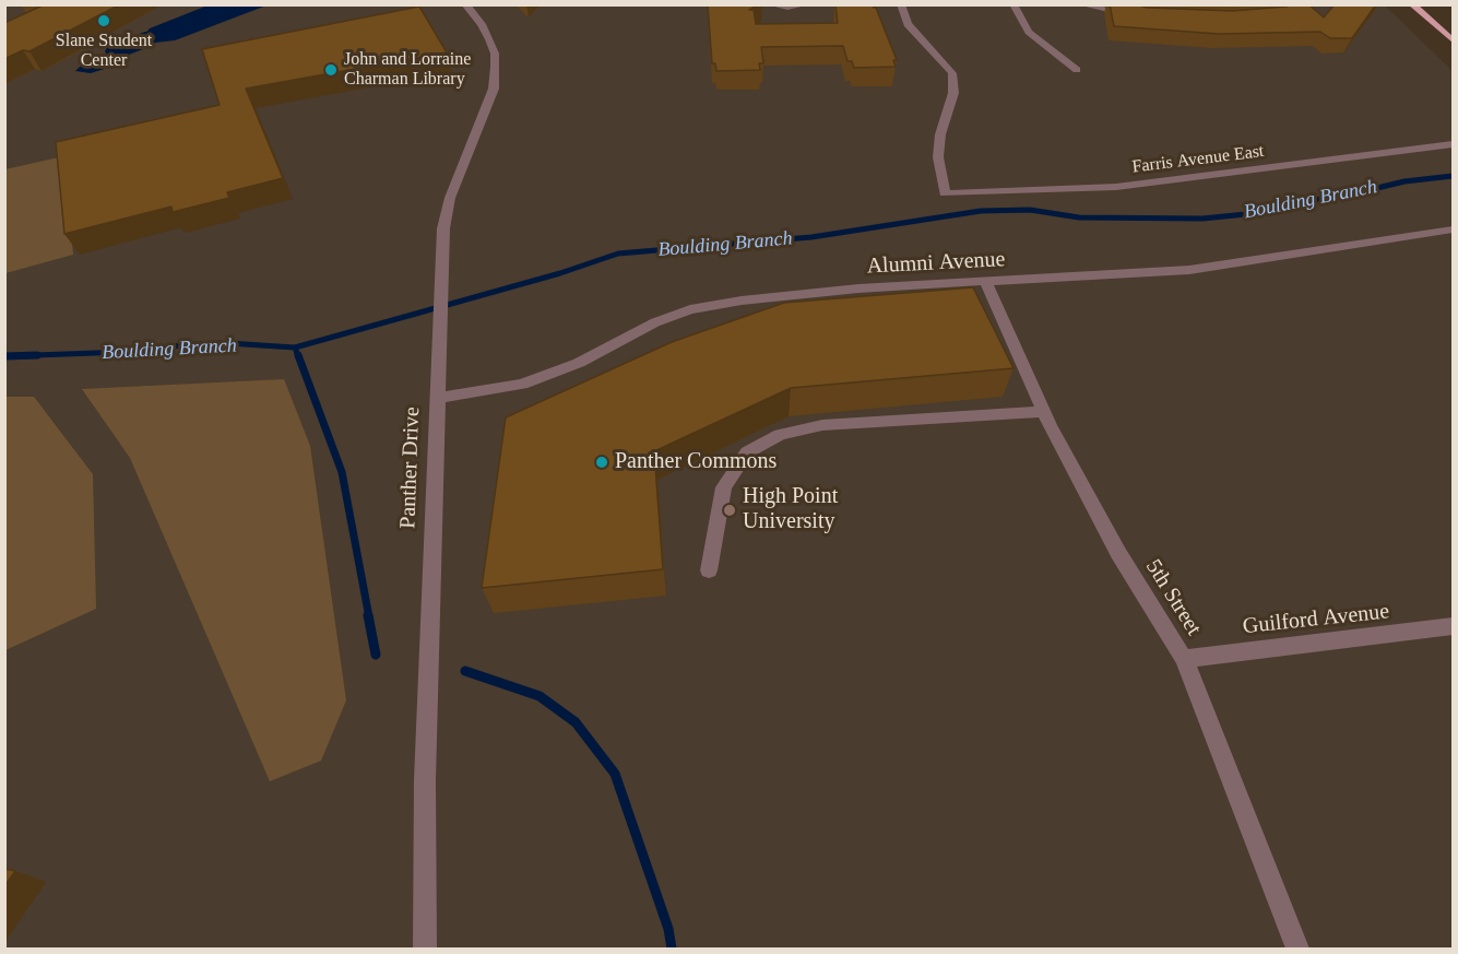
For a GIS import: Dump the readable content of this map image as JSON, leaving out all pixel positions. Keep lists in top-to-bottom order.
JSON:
{
  "streets": {
    "street": [
      "Farris Avenue East",
      "Alumni Avenue",
      "Panther Drive",
      "5th Street",
      "Guilford Avenue"
    ]
  },
  "crossings": [
    ["Alumni Avenue", "Panther Drive"],
    ["Alumni Avenue", "5th Street"],
    ["5th Street", "Guilford Avenue"]
  ],
  "water": ["Boulding Branch"],
  "places": [
    "Slane Student Center",
    "John and Lorraine Charman Library",
    "Panther Commons",
    "High Point University"
  ]
}
